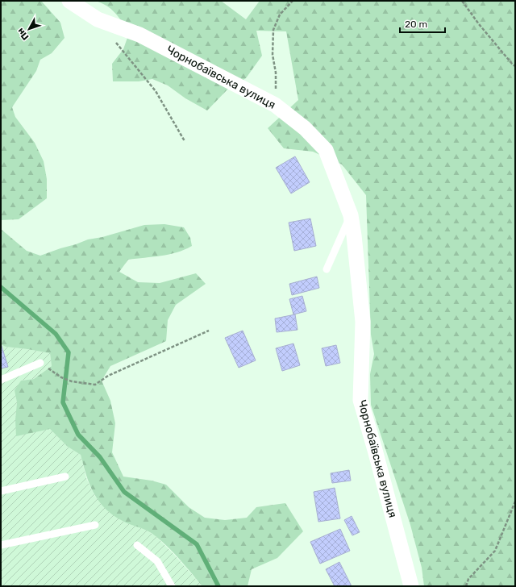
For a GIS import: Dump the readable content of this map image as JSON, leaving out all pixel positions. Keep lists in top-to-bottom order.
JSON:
{
  "streets": {
    "street": ["Чорнобаївська вулиця"]
  },
  "scale_bar": "20 m",
  "north": "bottom left"
}
